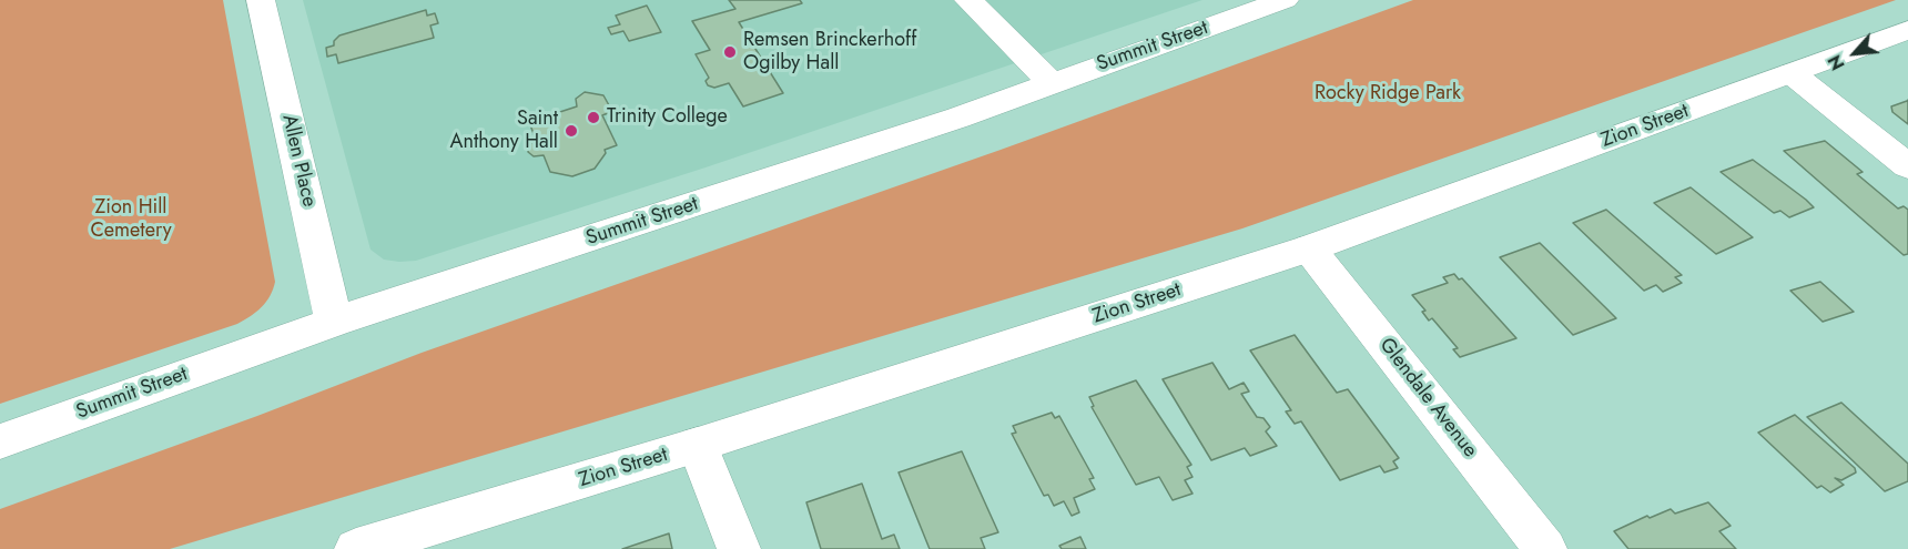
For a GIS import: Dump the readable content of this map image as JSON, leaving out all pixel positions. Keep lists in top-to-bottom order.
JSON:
{
  "streets": {
    "street": [
      "Summit Street",
      "Zion Street",
      "Allen Place",
      "Glendale Avenue"
    ]
  },
  "crossings": [
    ["Summit Street", "Allen Place"],
    ["Zion Street", "Glendale Avenue"]
  ],
  "parks": ["Rocky Ridge Park", "Zion Hill Cemetery"],
  "places": ["Remsen Brinckerhoff Ogilby Hall", "Trinity College", "Saint Anthony Hall"],
  "north": "bottom left"
}
